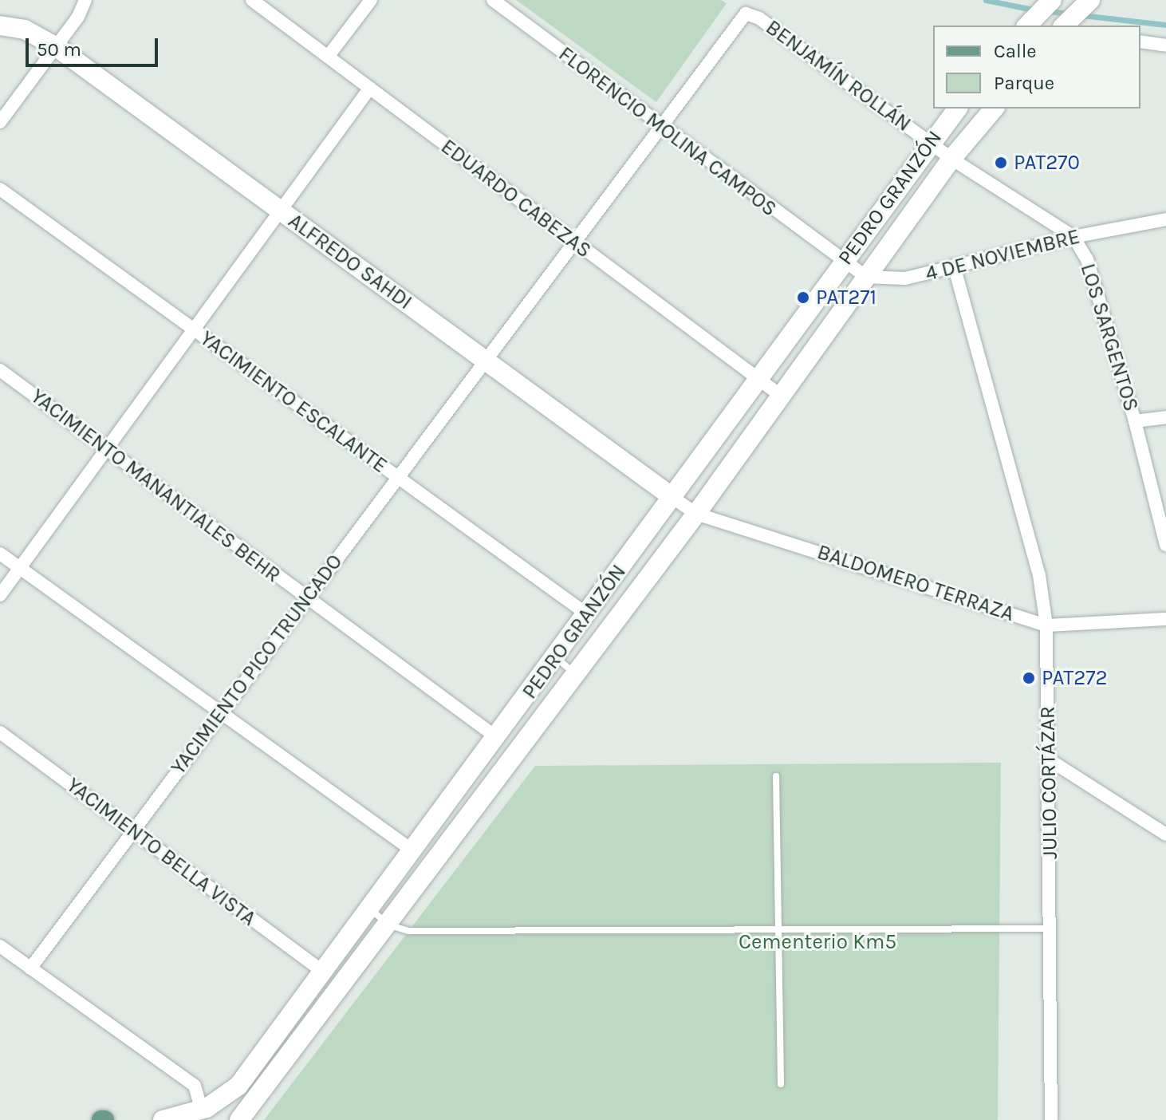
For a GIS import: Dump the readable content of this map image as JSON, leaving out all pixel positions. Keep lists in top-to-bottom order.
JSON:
{
  "streets": {
    "main road": ["PEDRO GRANZÓN", "ALFREDO SAHDI"],
    "street": [
      "BENJAMÍN ROLLÁN",
      "FLORENCIO MOLINA CAMPOS",
      "EDUARDO CABEZAS",
      "4 DE NOVIEMBRE",
      "LOS SARGENTOS",
      "YACIMIENTO ESCALANTE",
      "YACIMIENTO MANANTIALES BEHR",
      "BALDOMERO TERRAZA",
      "YACIMIENTO PICO TRUNCADO",
      "JULIO CORTÁZAR",
      "YACIMIENTO BELLA VISTA"
    ]
  },
  "crossings": [
    ["BENJAMÍN ROLLÁN", "PEDRO GRANZÓN"],
    ["BENJAMÍN ROLLÁN", "LOS SARGENTOS"],
    ["BENJAMÍN ROLLÁN", "YACIMIENTO PICO TRUNCADO"],
    ["FLORENCIO MOLINA CAMPOS", "PEDRO GRANZÓN"],
    ["FLORENCIO MOLINA CAMPOS", "YACIMIENTO PICO TRUNCADO"],
    ["PEDRO GRANZÓN", "EDUARDO CABEZAS"],
    ["PEDRO GRANZÓN", "4 DE NOVIEMBRE"],
    ["PEDRO GRANZÓN", "ALFREDO SAHDI"],
    ["PEDRO GRANZÓN", "LOS SARGENTOS"],
    ["PEDRO GRANZÓN", "YACIMIENTO ESCALANTE"],
    ["PEDRO GRANZÓN", "YACIMIENTO MANANTIALES BEHR"],
    ["PEDRO GRANZÓN", "BALDOMERO TERRAZA"],
    ["PEDRO GRANZÓN", "YACIMIENTO BELLA VISTA"],
    ["EDUARDO CABEZAS", "YACIMIENTO PICO TRUNCADO"],
    ["4 DE NOVIEMBRE", "LOS SARGENTOS"],
    ["4 DE NOVIEMBRE", "JULIO CORTÁZAR"],
    ["ALFREDO SAHDI", "BALDOMERO TERRAZA"],
    ["ALFREDO SAHDI", "YACIMIENTO PICO TRUNCADO"],
    ["YACIMIENTO ESCALANTE", "YACIMIENTO PICO TRUNCADO"],
    ["YACIMIENTO MANANTIALES BEHR", "YACIMIENTO PICO TRUNCADO"],
    ["BALDOMERO TERRAZA", "JULIO CORTÁZAR"],
    ["YACIMIENTO PICO TRUNCADO", "YACIMIENTO BELLA VISTA"]
  ],
  "parks": ["Cementerio Km5"],
  "places": ["PAT270", "PAT271", "PAT272"],
  "legend": ["Calle", "Parque"],
  "scale_bar": "50 m"
}
